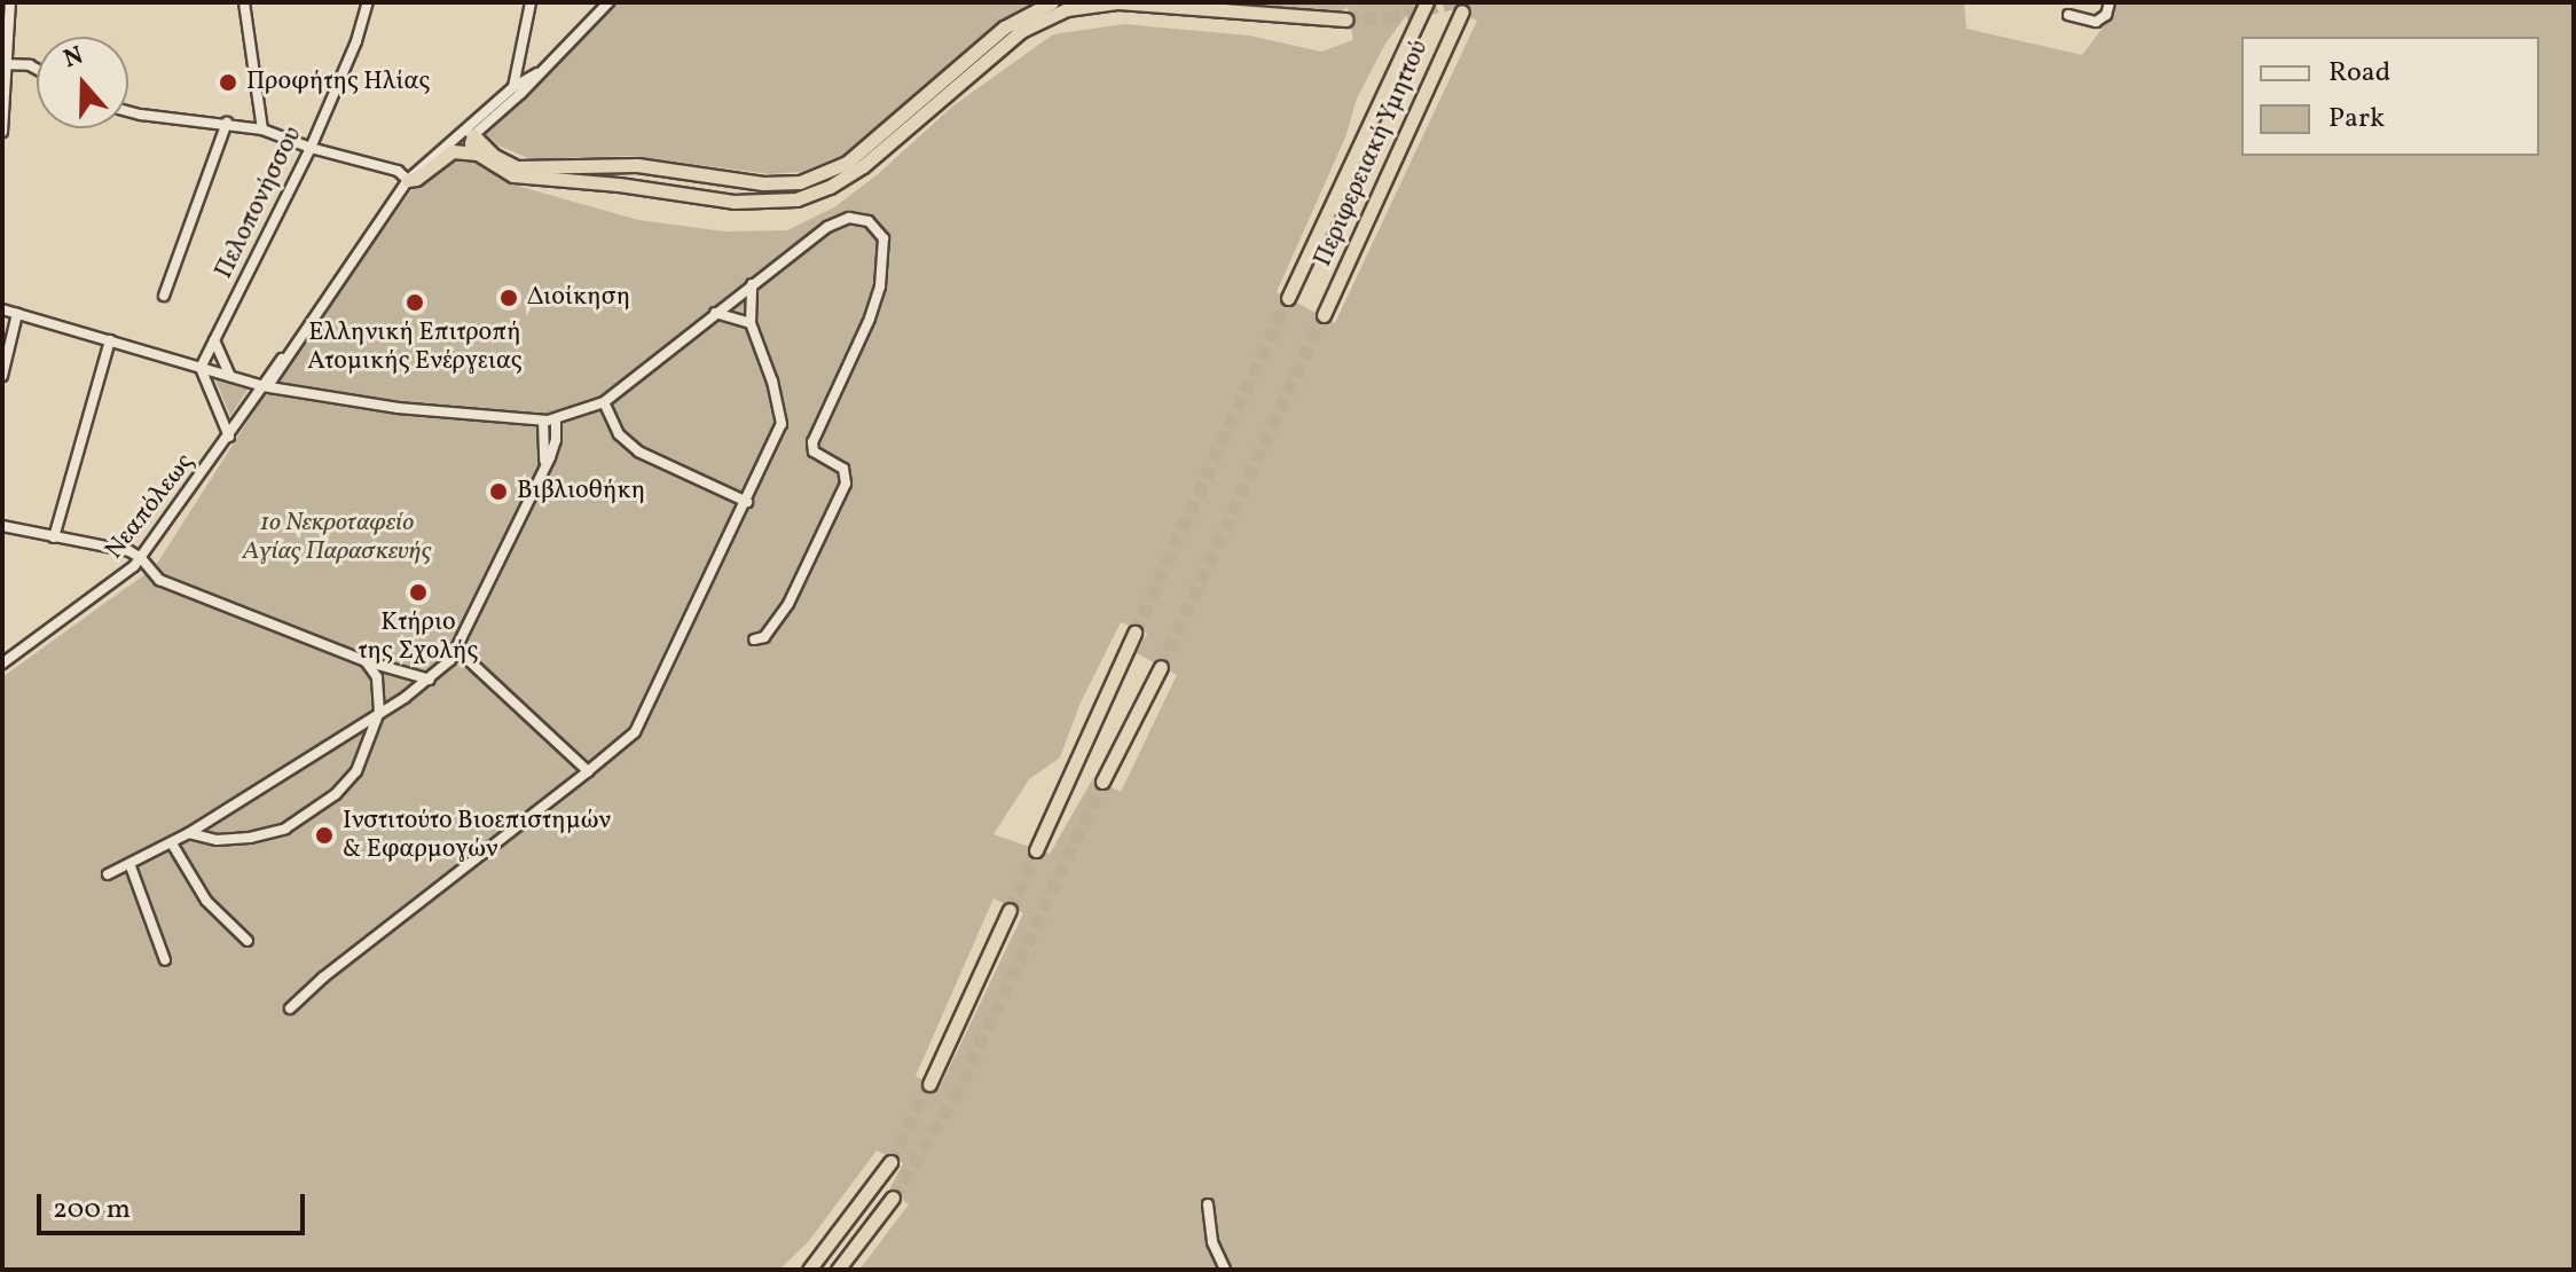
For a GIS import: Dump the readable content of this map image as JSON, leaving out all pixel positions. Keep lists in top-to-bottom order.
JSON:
{
  "streets": {
    "highway": ["Περιφερειακή Υμηττού"],
    "street": ["Πελοπονήσσου", "Νεαπόλεως"]
  },
  "parks": ["1ο Νεκροταφείο Αγίας Παρασκευής"],
  "places": [
    "Προφήτης Ηλίας",
    "Διοίκηση",
    "Ελληνική Επιτροπή Ατομικής Ενέργειας",
    "Βιβλιοθήκη",
    "Κτήριο της Σχολής",
    "Ινστιτούτο Βιοεπιστημών & Εφαρμογών"
  ],
  "legend": ["Road", "Park"],
  "scale_bar": "200 m",
  "north": "top"
}
